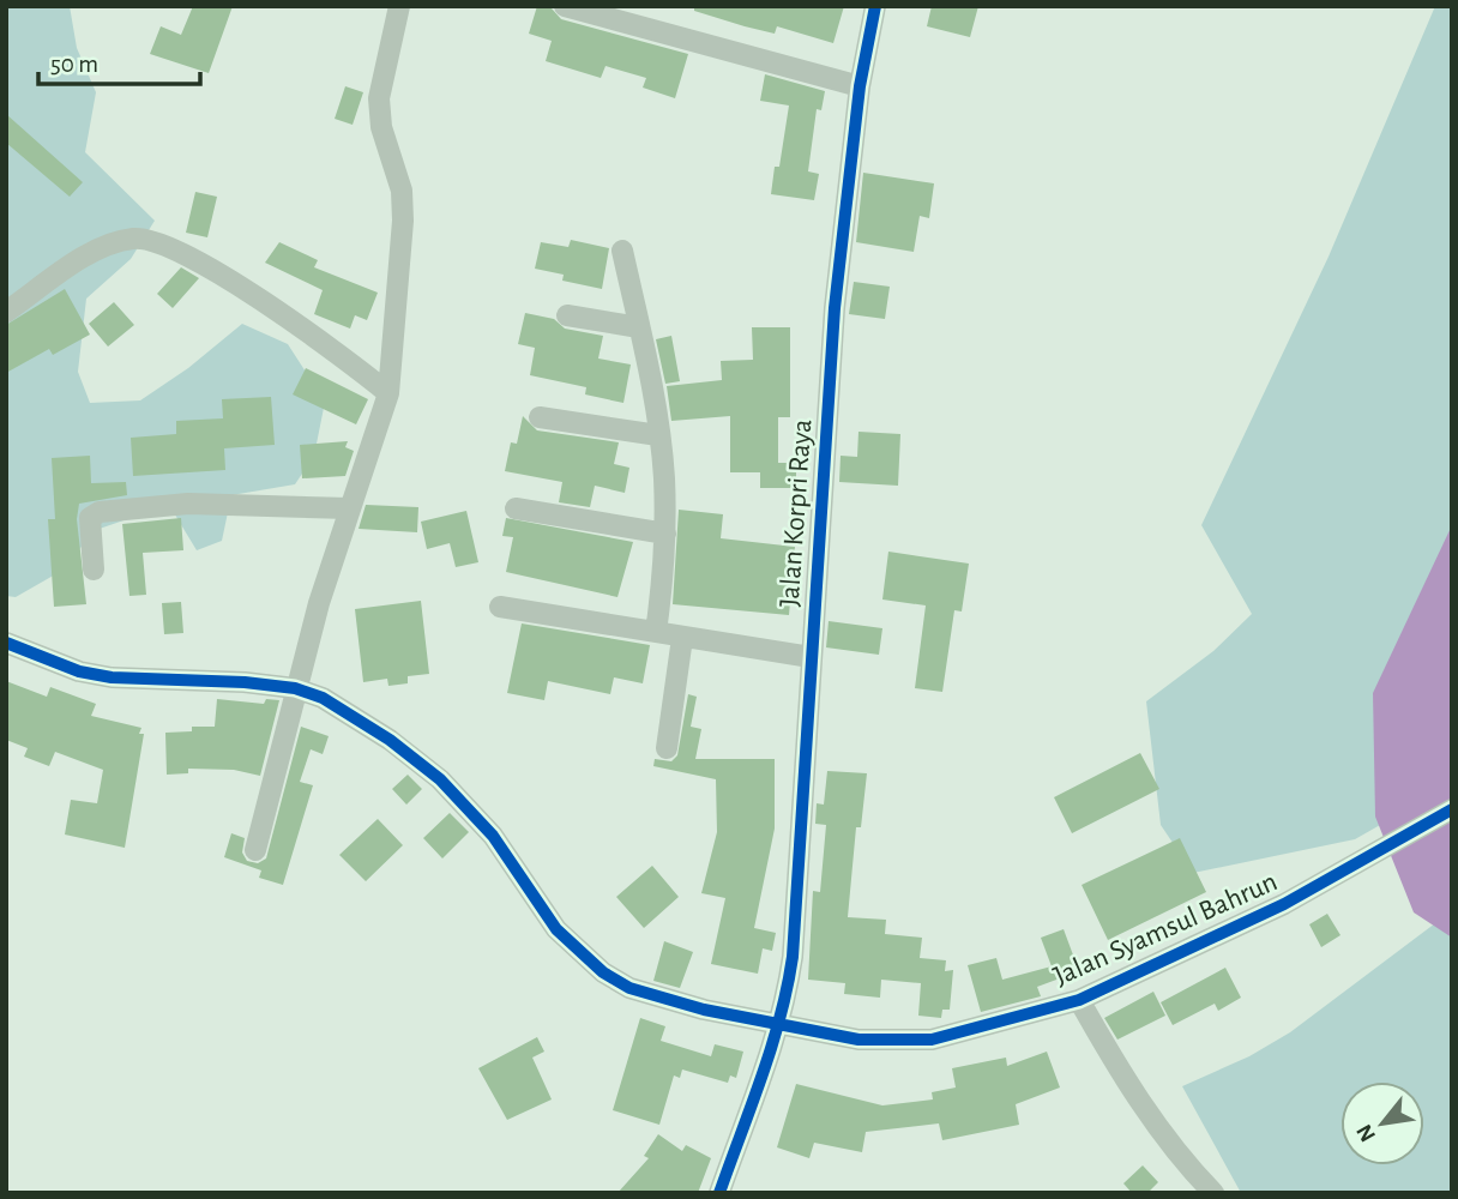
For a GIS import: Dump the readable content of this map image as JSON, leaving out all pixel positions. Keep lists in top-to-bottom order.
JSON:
{
  "streets": {
    "street": ["Jalan Korpri Raya", "Jalan Syamsul Bahrun"]
  },
  "crossings": [
    ["Jalan Korpri Raya", "Jalan Syamsul Bahrun"]
  ],
  "scale_bar": "50 m",
  "north": "bottom left"
}
